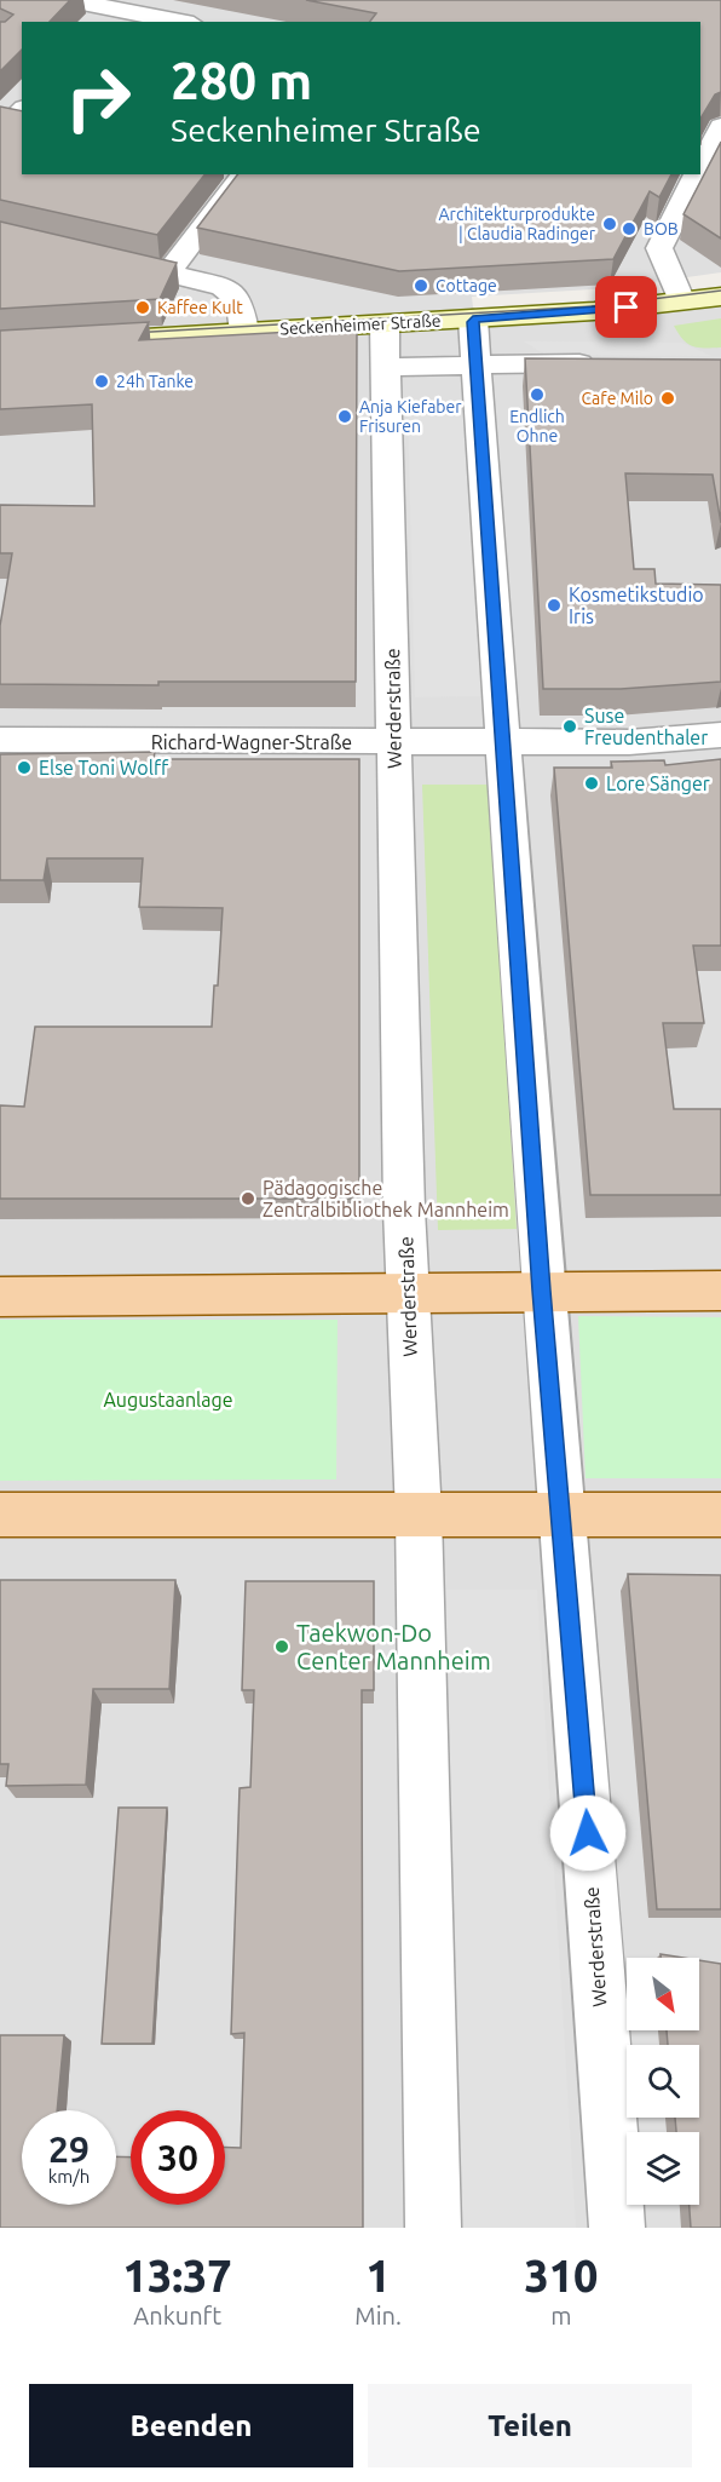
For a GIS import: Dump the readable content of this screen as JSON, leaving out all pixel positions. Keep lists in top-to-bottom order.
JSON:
{
  "streets": {
    "street": ["Seckenheimer Straße", "Werderstraße", "Richard-Wagner-Straße"]
  },
  "crossings": [
    ["Seckenheimer Straße", "Werderstraße"],
    ["Werderstraße", "Richard-Wagner-Straße"]
  ],
  "parks": ["Augustaanlage"],
  "places": [
    "Architekturprodukte | Claudia Radinger",
    "BOB",
    "Cottage",
    "Kaffee Kult",
    "24h Tanke",
    "Endlich Ohne",
    "Cafe Milo",
    "Anja Kiefaber Frisuren",
    "Kosmetikstudio Iris",
    "Suse Freudenthaler",
    "Else Toni Wolff",
    "Lore Sänger",
    "Pädagogische Zentralbibliothek Mannheim",
    "Taekwon-Do Center Mannheim"
  ],
  "north": "bottom right",
  "page": {
    "turn": ["280 m", "Seckenheimer Straße"],
    "speed": "29 km/h",
    "limit": "30",
    "eta": [
      "13:37",
      "Ankunft",
      "1",
      "Min.",
      "310",
      "m"
    ],
    "buttons": ["Beenden", "Teilen"]
  }
}
